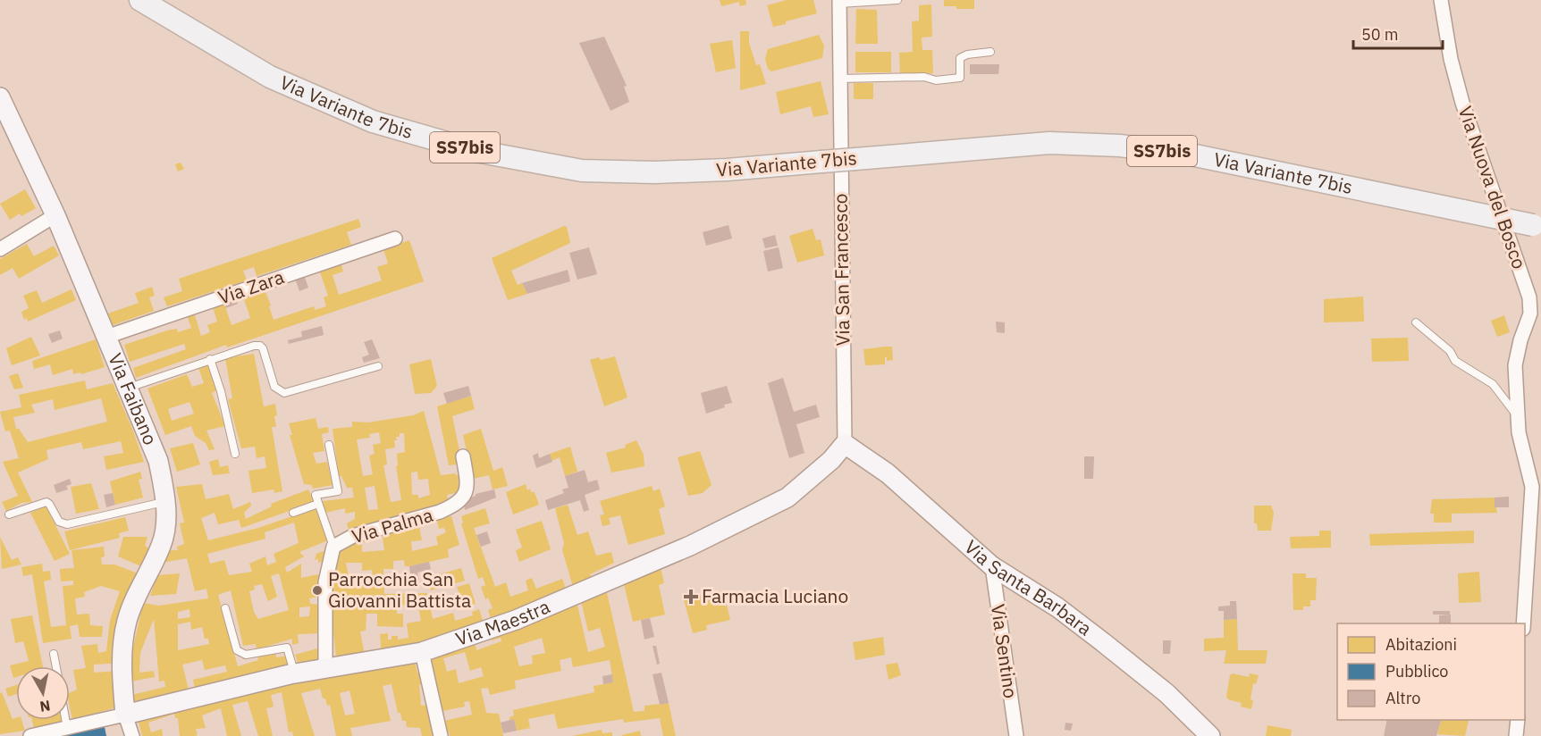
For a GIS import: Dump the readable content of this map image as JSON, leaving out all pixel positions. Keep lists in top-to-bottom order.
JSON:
{
  "streets": {
    "main road": ["Via Variante 7bis", "SS7bis"],
    "street": [
      "Via Nuova del Bosco",
      "Via San Francesco",
      "Via Zara",
      "Via Faibano",
      "Via Palma",
      "Via Santa Barbara",
      "Via Maestra",
      "Via Sentino"
    ]
  },
  "crossings": [
    ["Via San Francesco", "Via Santa Barbara"],
    ["Via San Francesco", "Via Maestra"],
    ["Via Zara", "Via Faibano"],
    ["Via Faibano", "Via Maestra"],
    ["Via Palma", "Via Maestra"],
    ["Via Santa Barbara", "Via Maestra"],
    ["Via Santa Barbara", "Via Sentino"]
  ],
  "places": {
    "other": ["Parrocchia San Giovanni Battista"],
    "health": ["Farmacia Luciano"]
  },
  "legend": ["Abitazioni", "Pubblico", "Altro"],
  "scale_bar": "50 m",
  "north": "bottom"
}
